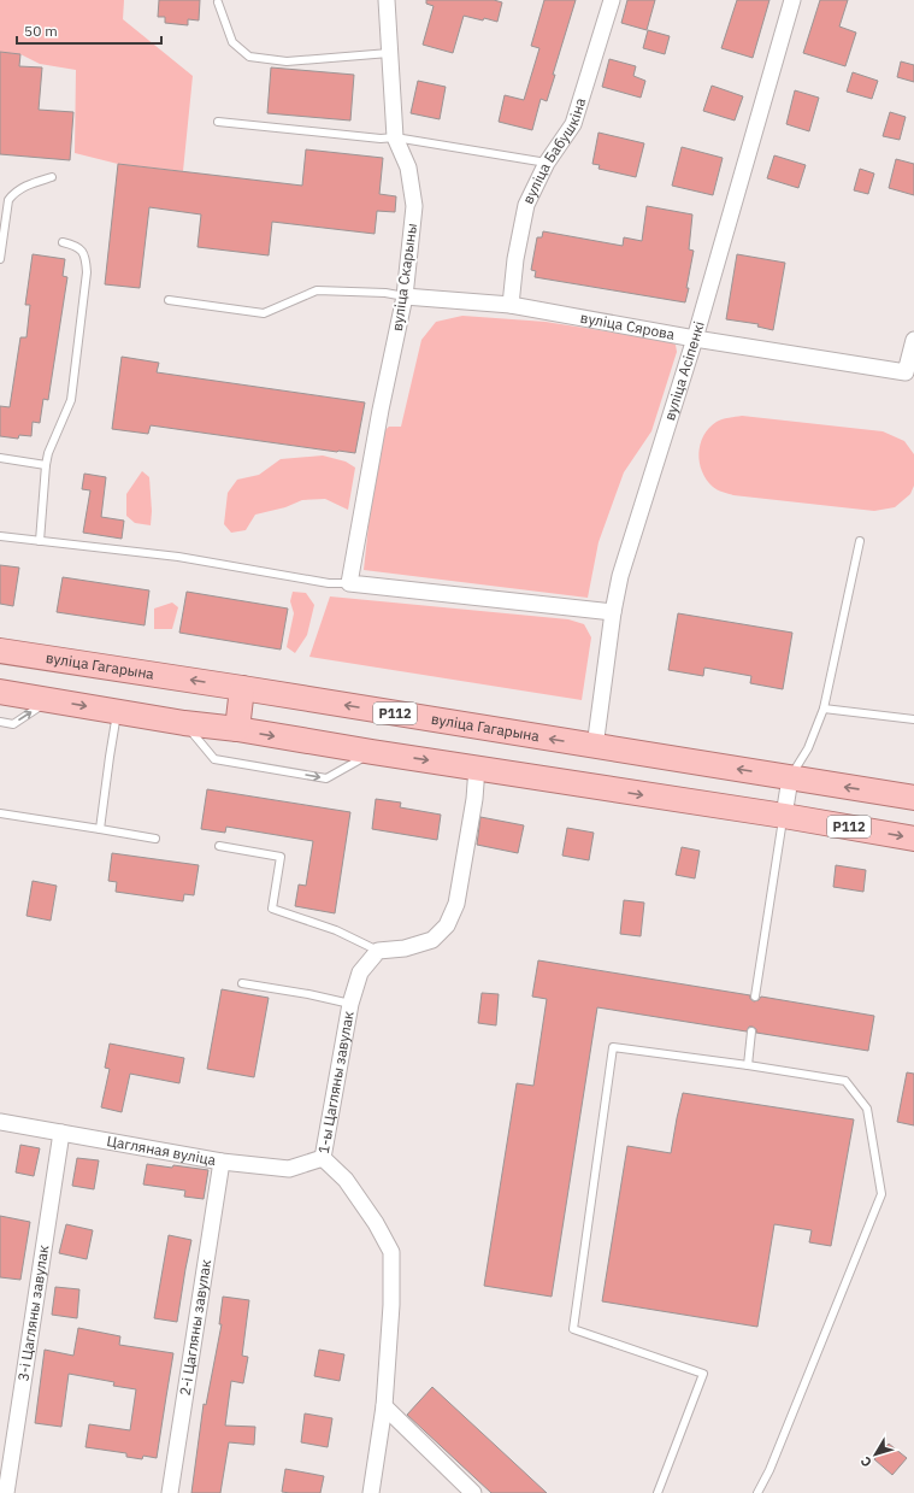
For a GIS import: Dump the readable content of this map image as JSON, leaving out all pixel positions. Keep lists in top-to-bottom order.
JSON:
{
  "streets": {
    "main road": ["вуліца Гагарына", "Р112"],
    "street": [
      "вуліца Бабушкіна",
      "вуліца Скарыны",
      "вуліца Сярова",
      "вуліца Асіпенкі",
      "1-ы Цагляны завулак",
      "Цагляная вуліца",
      "3-і Цагляны завулак",
      "2-і Цагляны завулак"
    ]
  },
  "crossings": [
    ["вуліца Бабушкіна", "вуліца Сярова"],
    ["вуліца Скарыны", "вуліца Сярова"],
    ["вуліца Сярова", "вуліца Асіпенкі"],
    ["вуліца Асіпенкі", "вуліца Гагарына"],
    ["1-ы Цагляны завулак", "Цагляная вуліца"],
    ["Цагляная вуліца", "3-і Цагляны завулак"],
    ["Цагляная вуліца", "2-і Цагляны завулак"]
  ],
  "scale_bar": "50 m",
  "north": "bottom left"
}
